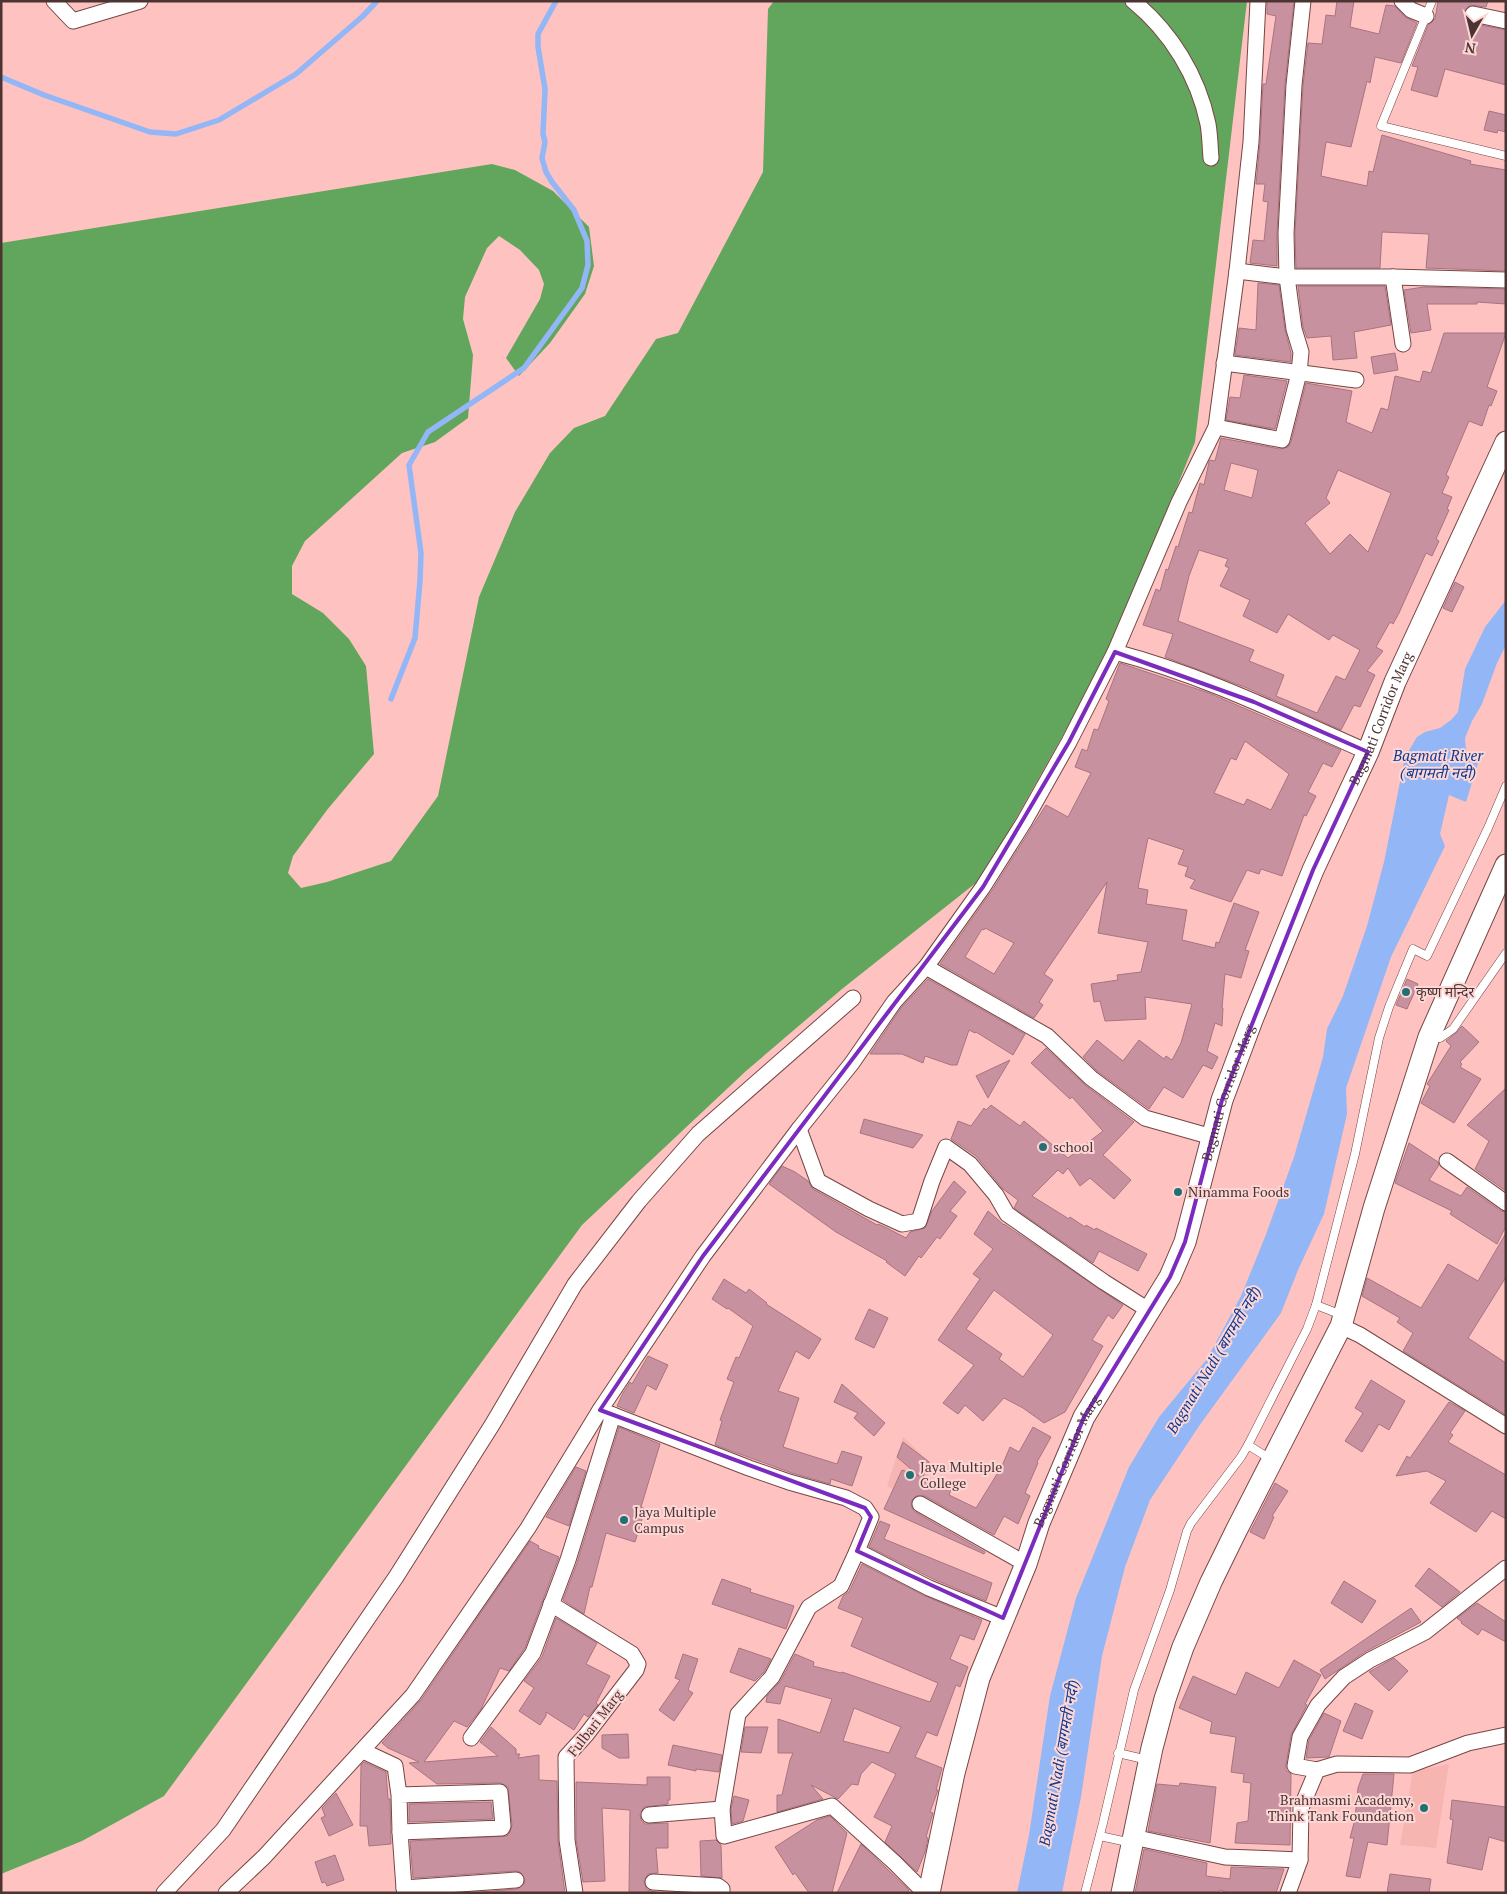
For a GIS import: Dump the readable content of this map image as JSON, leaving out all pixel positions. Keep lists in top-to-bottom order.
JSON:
{
  "streets": {
    "street": ["Bagmati Corridor Marg", "Fulbari Marg"]
  },
  "water": ["Bagmati River (बागमती नदी)", "Bagmati Nadi (बागमती नदी)"],
  "places": [
    "कृष्ण मन्दिर",
    "school",
    "Ninamma Foods",
    "Jaya Multiple College",
    "Jaya Multiple Campus",
    "Brahmasmi Academy, Think Tank Foundation"
  ],
  "north": "bottom"
}
